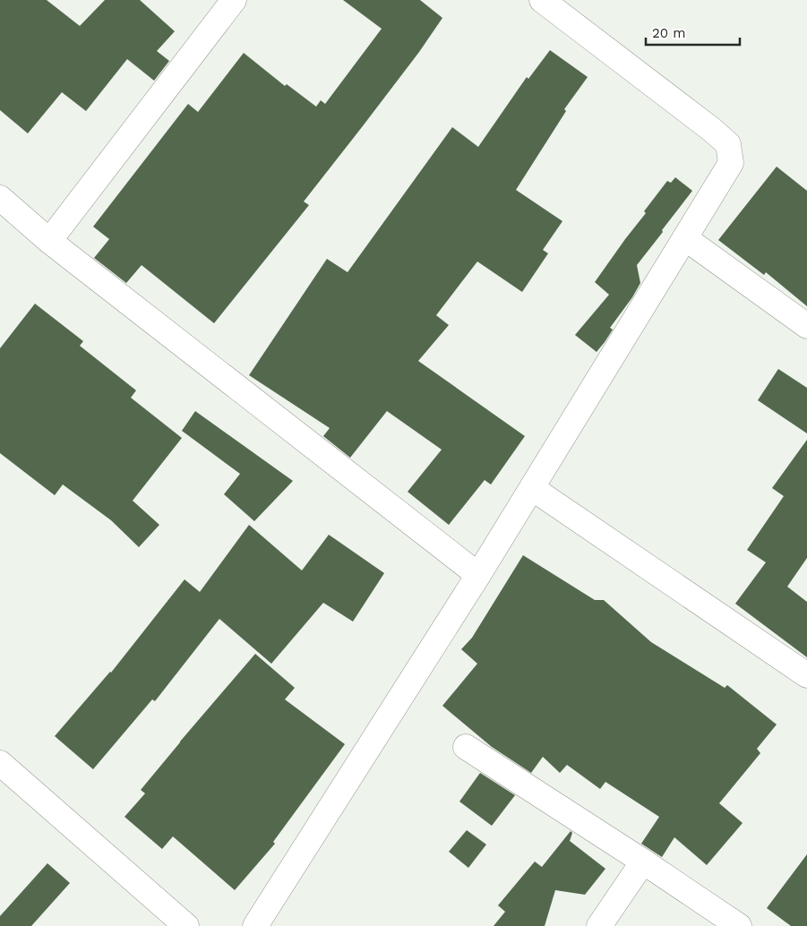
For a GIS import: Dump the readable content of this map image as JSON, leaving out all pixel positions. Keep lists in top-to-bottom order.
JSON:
{
  "scale_bar": "20 m"
}
